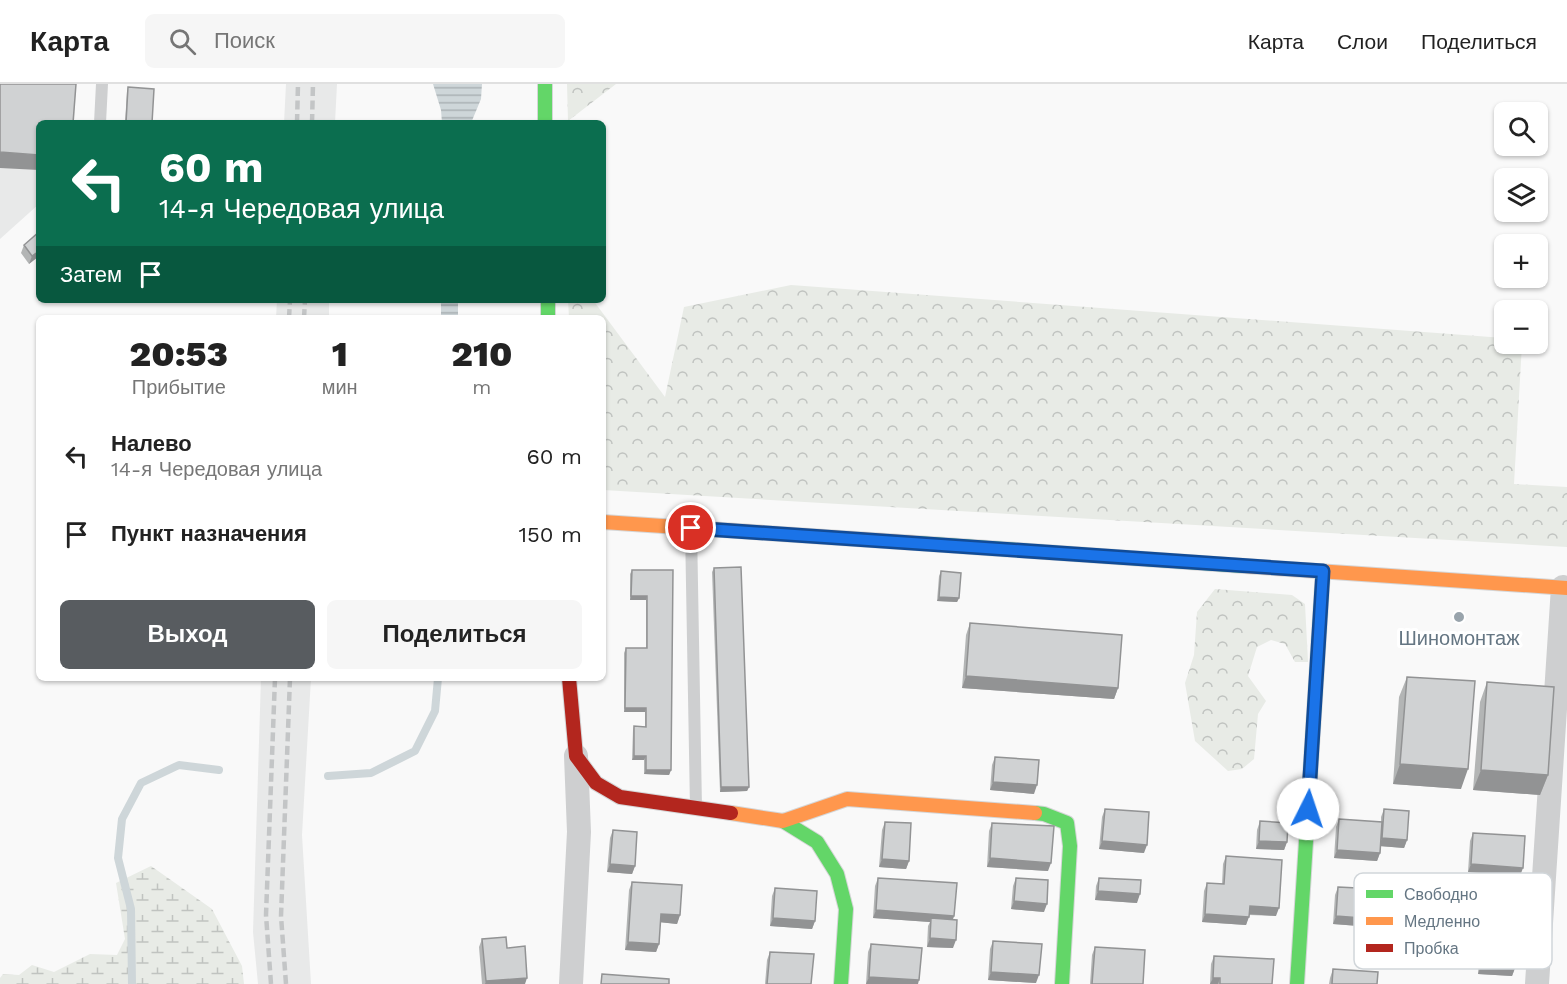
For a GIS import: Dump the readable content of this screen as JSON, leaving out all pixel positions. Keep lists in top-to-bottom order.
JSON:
{
  "places": ["Шиномонтаж"],
  "legend": ["Свободно", "Медленно", "Пробка"],
  "page": {
    "header": "Карта",
    "search": "Поиск",
    "nav": ["Карта", "Слои", "Поделиться"],
    "map_buttons": ["+", "−"],
    "turn": ["60 m", "14-я Чередовая улица"],
    "then": "Затем",
    "eta": [
      "20:53",
      "Прибытие",
      "1",
      "мин",
      "210",
      "m"
    ],
    "list": [
      {
        "name": "Налево",
        "note": "14-я Чередовая улица",
        "value": "60 m"
      },
      {
        "name": "Пункт назначения",
        "value": "150 m"
      }
    ],
    "buttons": ["Выход", "Поделиться"]
  }
}
